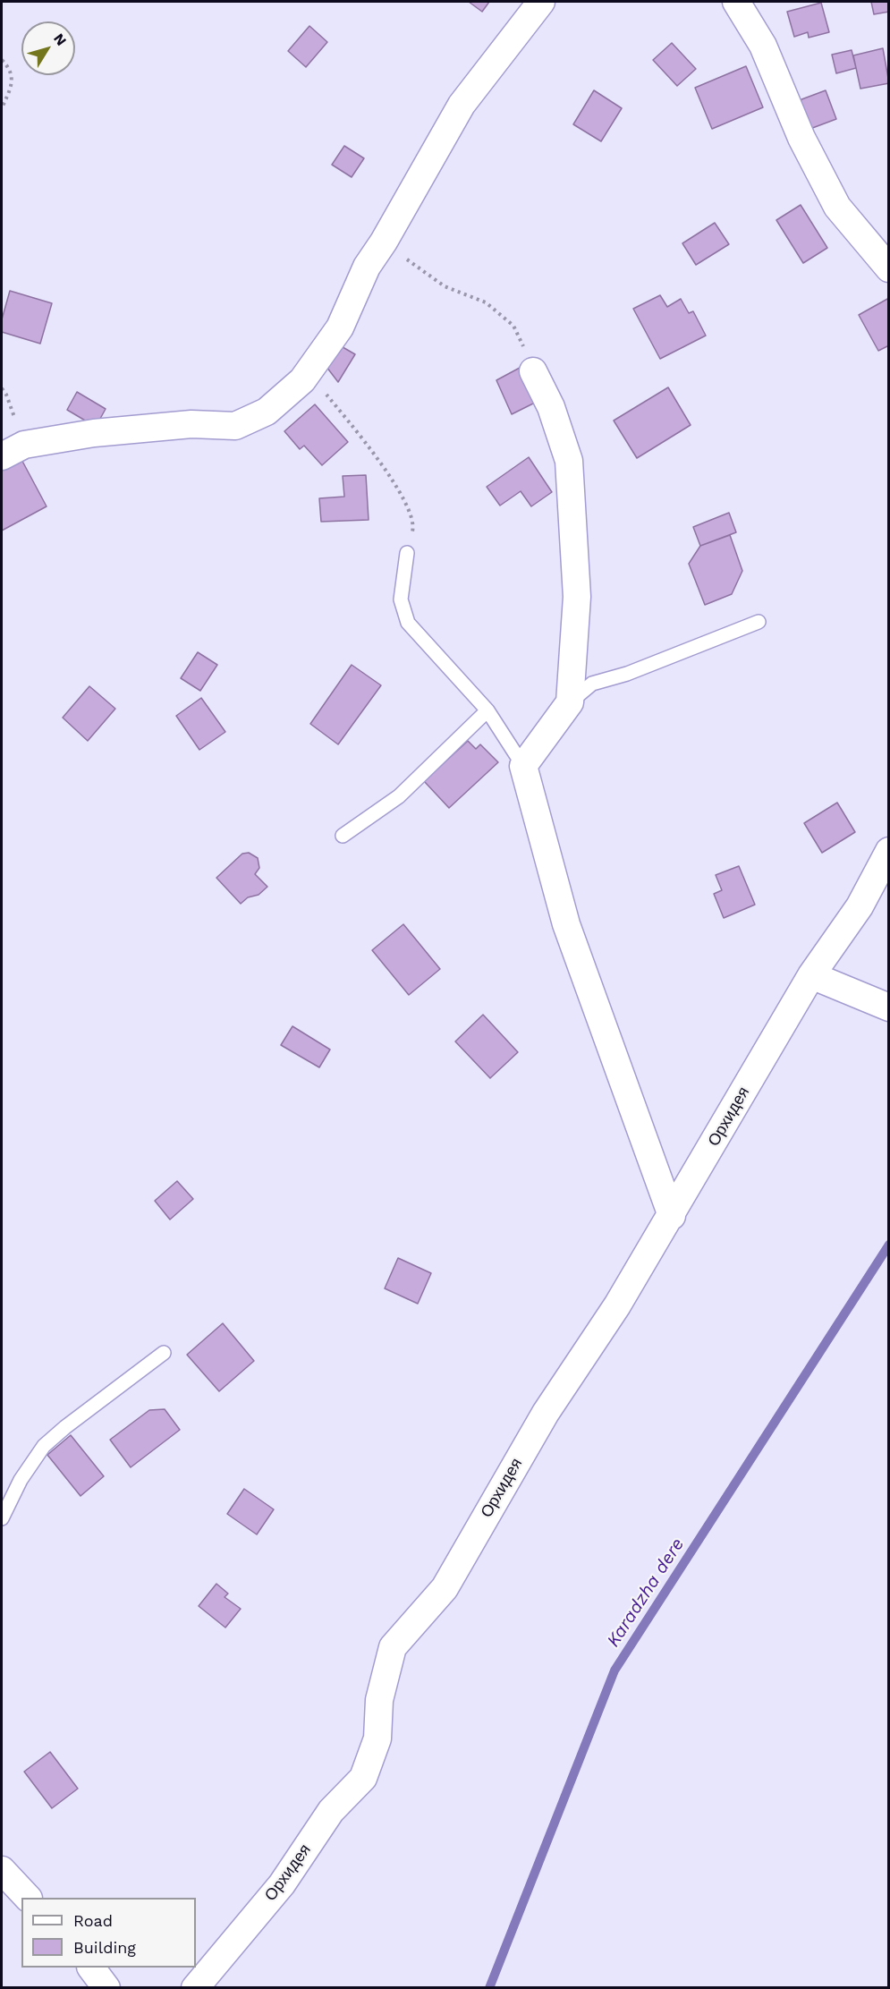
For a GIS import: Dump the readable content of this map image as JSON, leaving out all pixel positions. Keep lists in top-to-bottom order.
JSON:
{
  "streets": {
    "street": ["Орхидея"]
  },
  "water": ["Karadzha dere"],
  "legend": ["Road", "Building"],
  "north": "top right"
}
